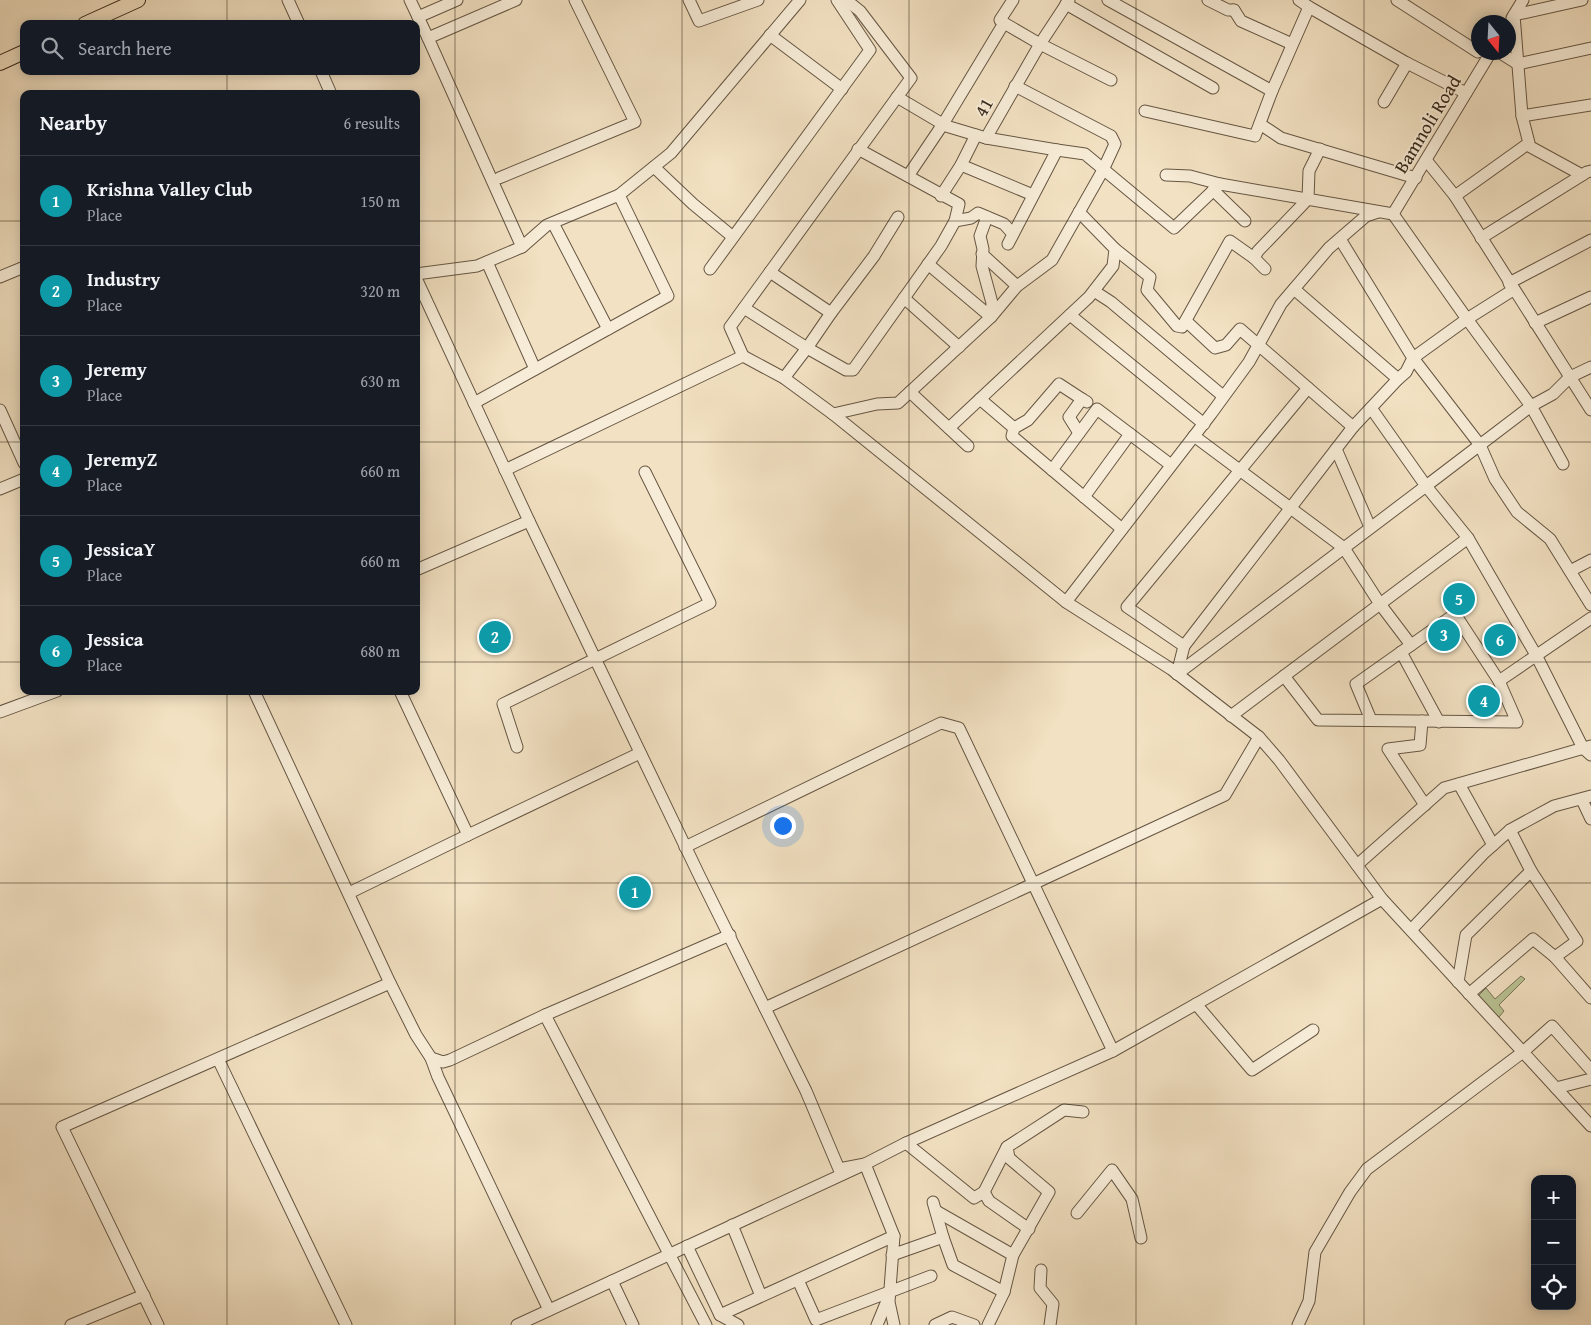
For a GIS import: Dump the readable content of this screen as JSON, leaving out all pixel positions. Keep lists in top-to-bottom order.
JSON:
{
  "streets": {
    "street": ["41", "Bamnoli Road"]
  },
  "north": "bottom",
  "page": {
    "search": "Search here",
    "heading": ["Nearby", "6 results"],
    "list": [
      {
        "mark": "1",
        "name": "Krishna Valley Club",
        "note": "Place",
        "value": "150 m"
      },
      {
        "mark": "2",
        "name": "Industry",
        "note": "Place",
        "value": "320 m"
      },
      {
        "mark": "3",
        "name": "Jeremy",
        "note": "Place",
        "value": "630 m"
      },
      {
        "mark": "4",
        "name": "JeremyZ",
        "note": "Place",
        "value": "660 m"
      },
      {
        "mark": "5",
        "name": "JessicaY",
        "note": "Place",
        "value": "660 m"
      },
      {
        "mark": "6",
        "name": "Jessica",
        "note": "Place",
        "value": "680 m"
      }
    ],
    "pins": [
      "5",
      "3",
      "2",
      "6",
      "4",
      "1"
    ],
    "map_buttons": ["+", "−"]
  }
}
